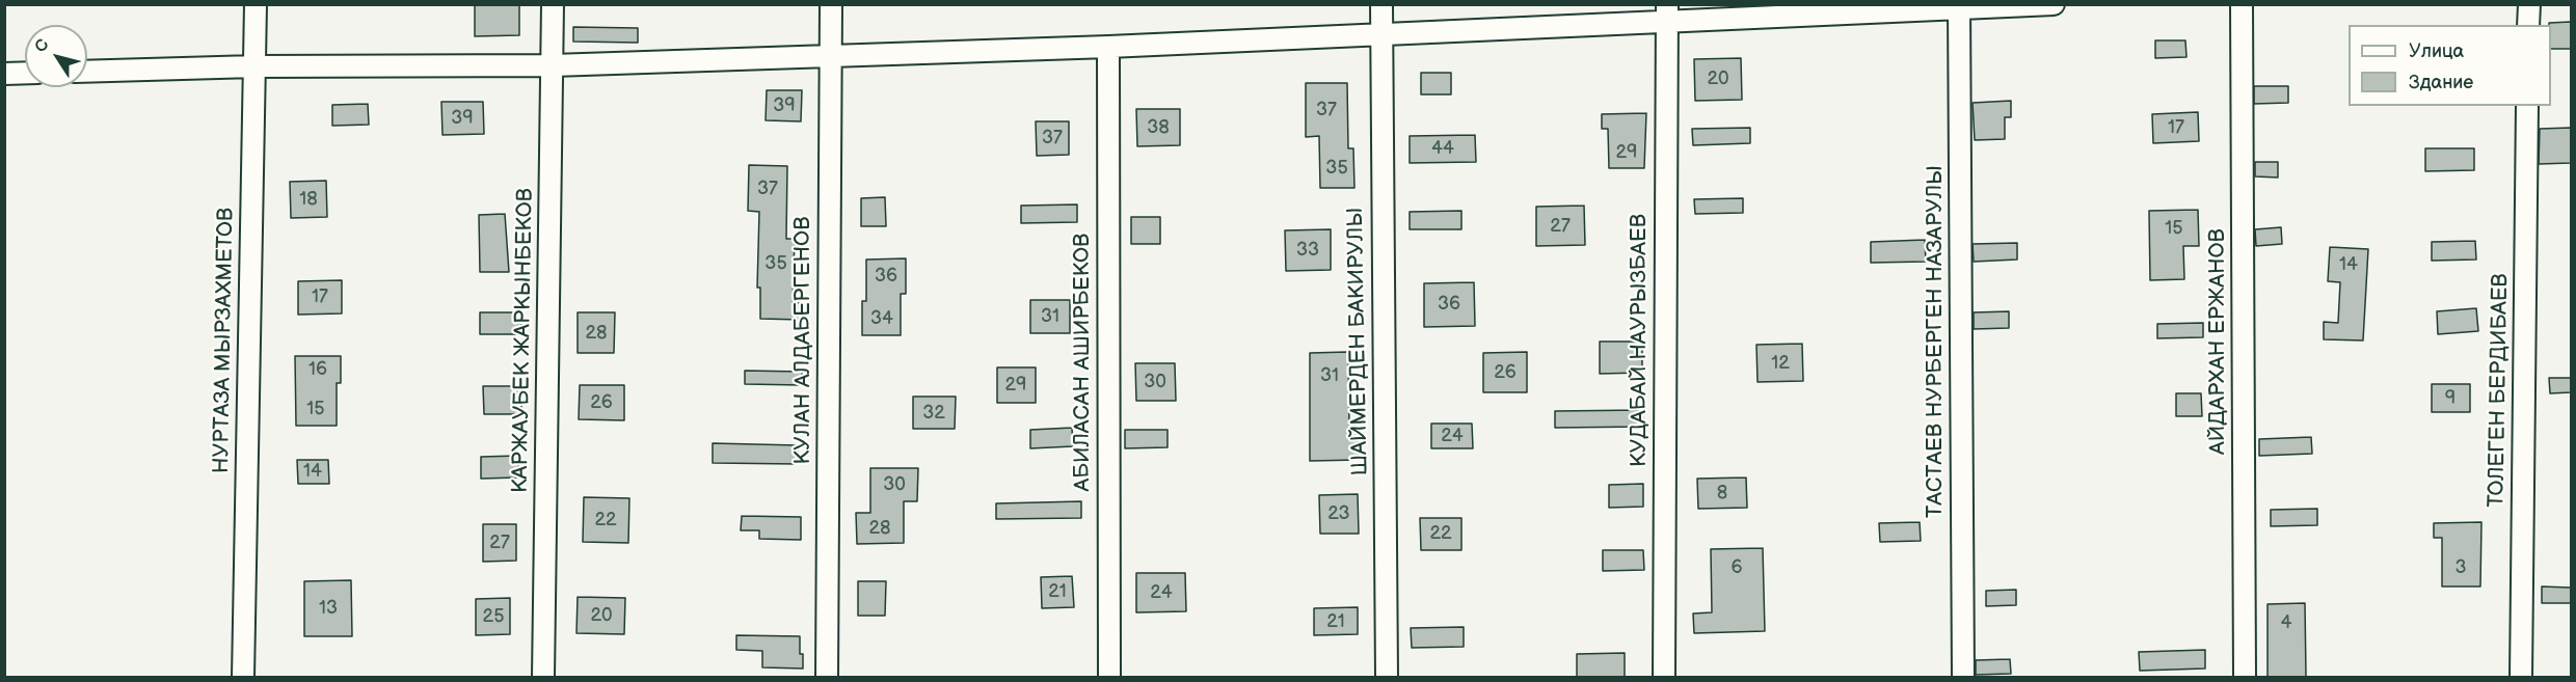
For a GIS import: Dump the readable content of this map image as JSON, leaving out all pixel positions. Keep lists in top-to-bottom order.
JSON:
{
  "streets": {
    "street": [
      "НУРТАЗА МЫРЗАХМЕТОВ",
      "КАРЖАУБЕК ЖАРКЫНБЕКОВ",
      "КУЛАН АЛДАБЕРГЕНОВ",
      "КУДАБАЙ НАУРЫЗБАЕВ",
      "ШАЙМЕРДЕН БАКИРУЛЫ",
      "ТАСТАЕВ НУРБЕРГЕН НАЗАРУЛЫ",
      "АЙДАРХАН ЕРЖАНОВ",
      "АБИЛАСАН АШИРБЕКОВ",
      "ТОЛЕГЕН БЕРДИБАЕВ"
    ]
  },
  "house_numbers": [
    "20",
    "39",
    "37",
    "39",
    "38",
    "17",
    "37",
    "44",
    "29",
    "35",
    "37",
    "18",
    "27",
    "15",
    "33",
    "35",
    "14",
    "36",
    "17",
    "36",
    "31",
    "34",
    "28",
    "12",
    "16",
    "26",
    "31",
    "30",
    "29",
    "9",
    "26",
    "15",
    "32",
    "24",
    "14",
    "30",
    "8",
    "23",
    "22",
    "28",
    "22",
    "27",
    "6",
    "3",
    "21",
    "24",
    "13",
    "20",
    "25",
    "21",
    "4"
  ],
  "legend": ["Улица", "Здание"],
  "north": "top left"
}
